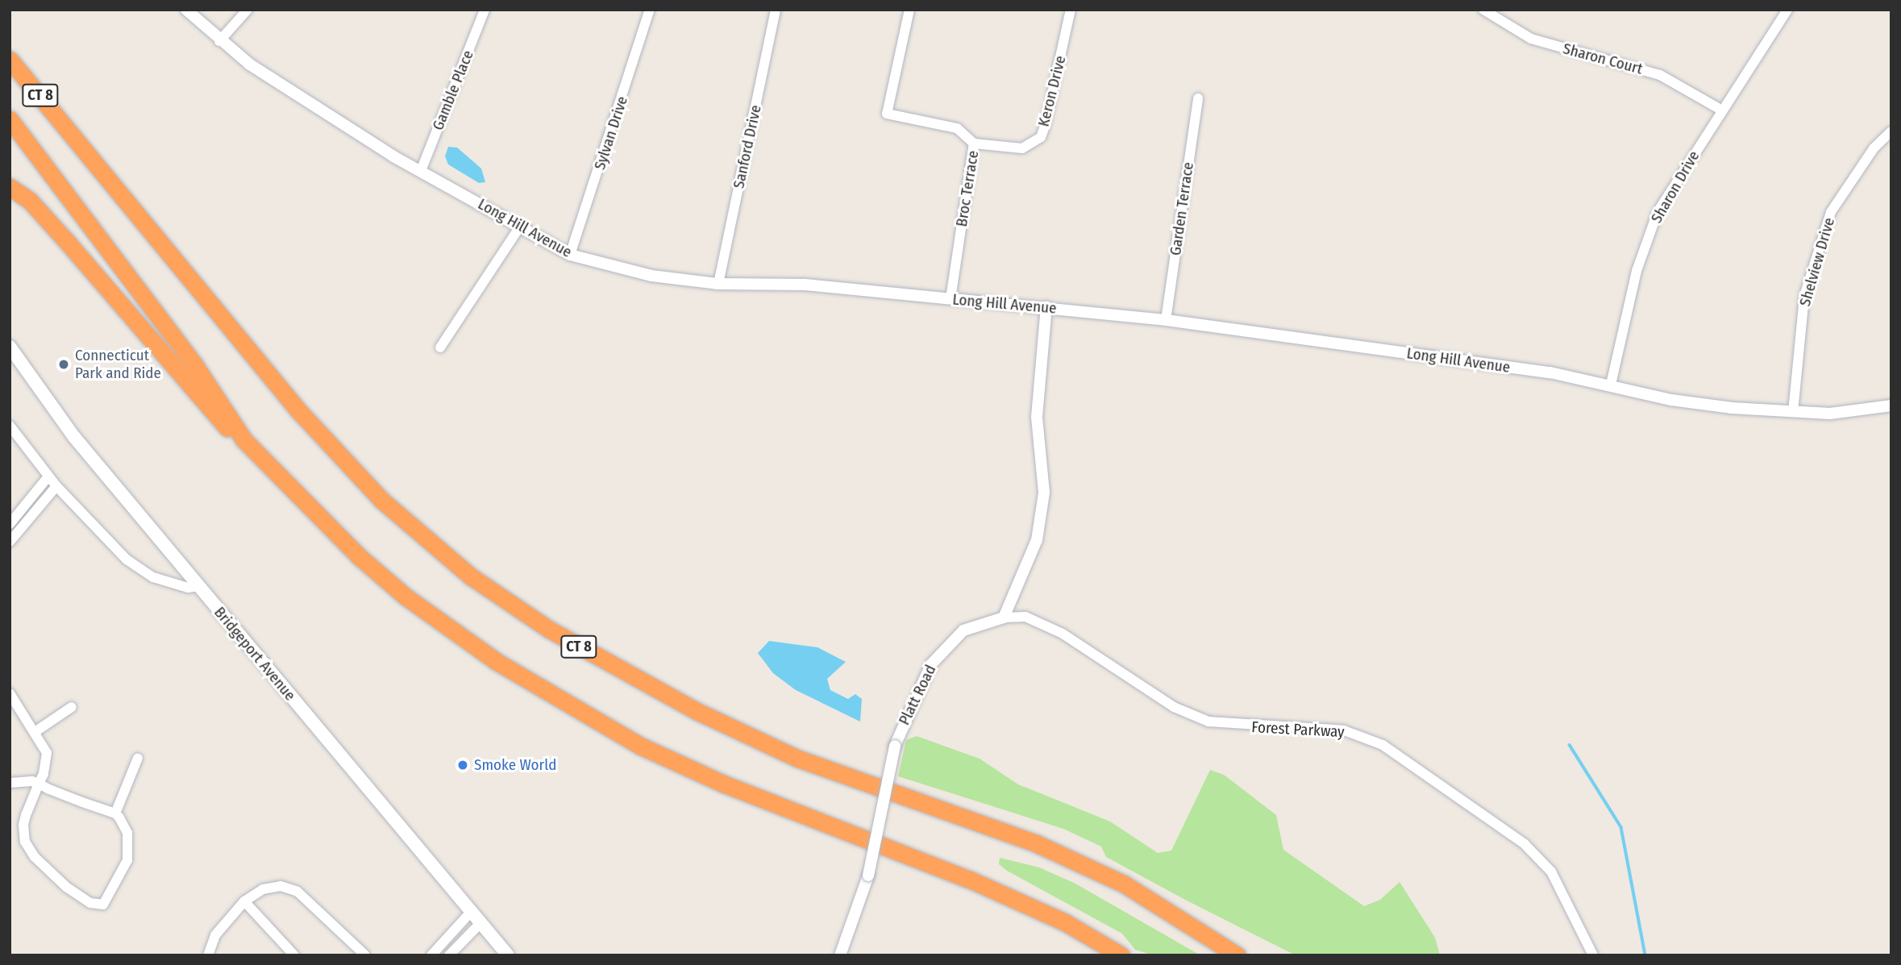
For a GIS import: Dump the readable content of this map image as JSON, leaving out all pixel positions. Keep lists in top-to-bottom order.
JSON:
{
  "streets": {
    "highway": ["CT 8"],
    "main road": ["Bridgeport Avenue"],
    "street": [
      "Sharon Court",
      "Gamble Place",
      "Keron Drive",
      "Sylvan Drive",
      "Sanford Drive",
      "Sharon Drive",
      "Broc Terrace",
      "Garden Terrace",
      "Long Hill Avenue",
      "Shelview Drive",
      "Platt Road",
      "Forest Parkway"
    ]
  },
  "crossings": [
    ["Sharon Court", "Sharon Drive"],
    ["Gamble Place", "Long Hill Avenue"],
    ["Keron Drive", "Broc Terrace"],
    ["Sylvan Drive", "Long Hill Avenue"],
    ["Sanford Drive", "Long Hill Avenue"],
    ["Sharon Drive", "Long Hill Avenue"],
    ["Broc Terrace", "Long Hill Avenue"],
    ["Garden Terrace", "Long Hill Avenue"],
    ["Long Hill Avenue", "Shelview Drive"],
    ["Platt Road", "Forest Parkway"]
  ],
  "places": ["Connecticut Park and Ride", "Smoke World"]
}
